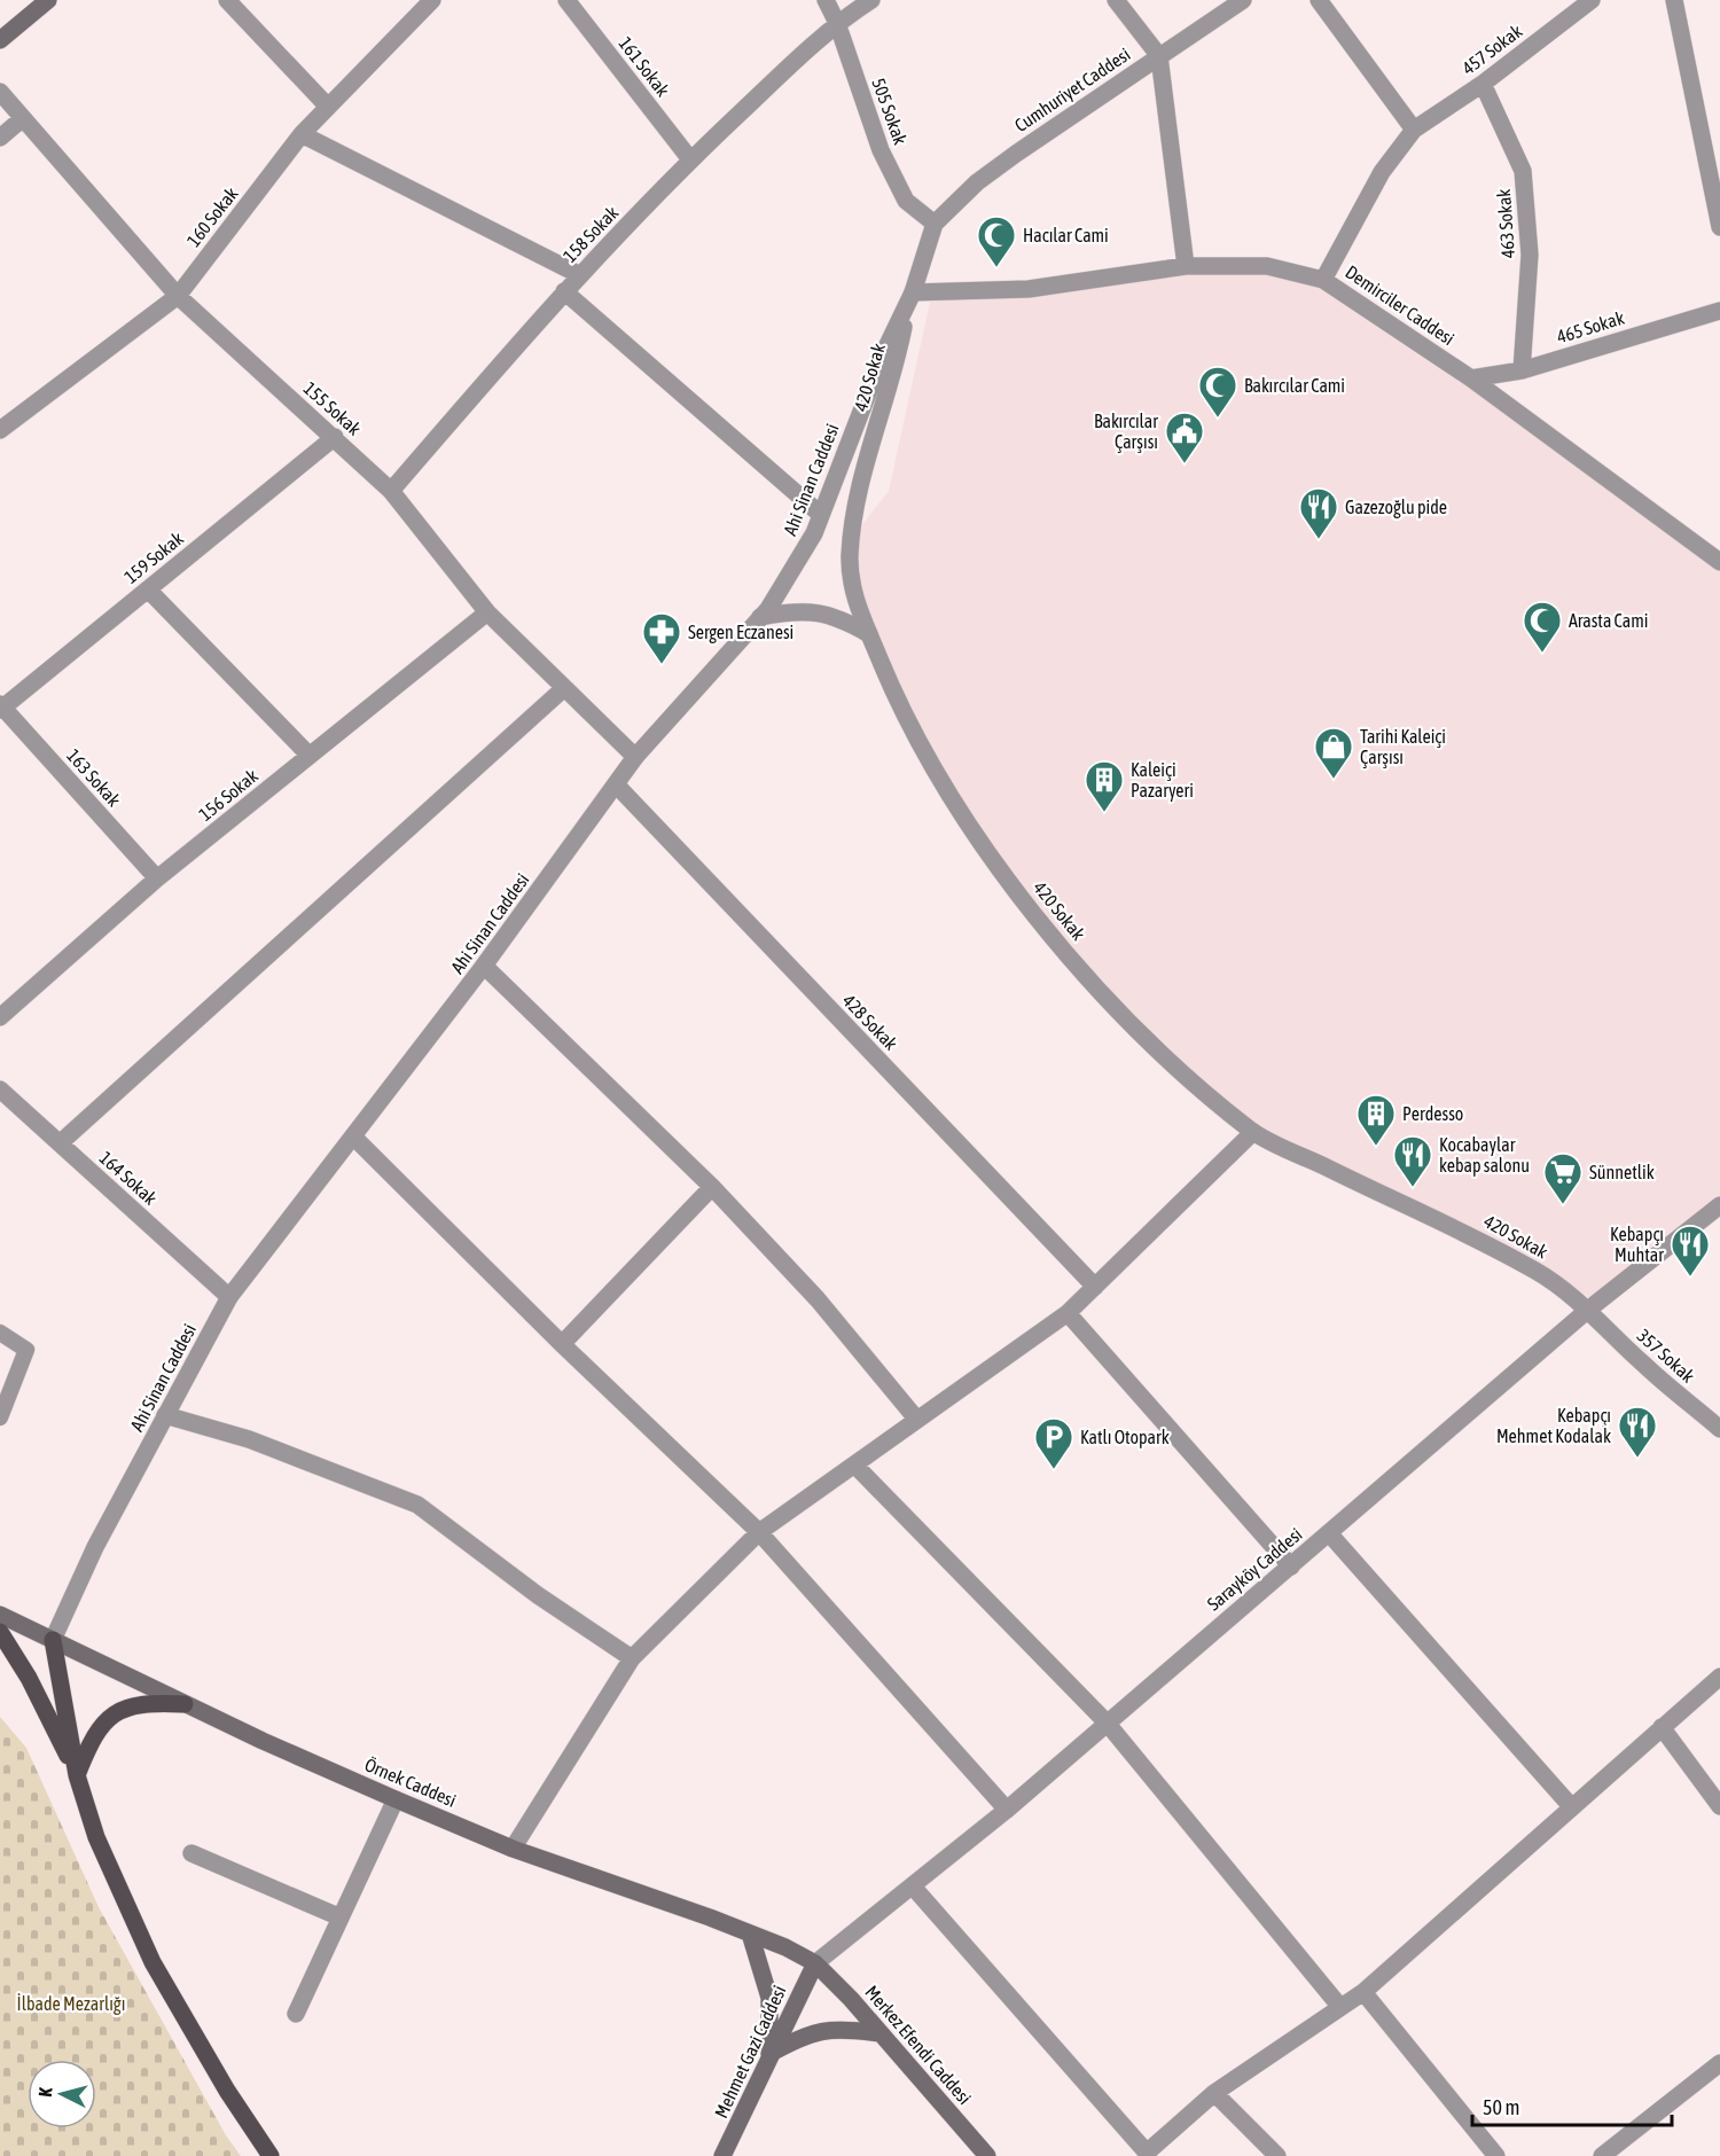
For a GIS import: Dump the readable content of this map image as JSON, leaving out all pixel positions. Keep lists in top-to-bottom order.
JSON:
{
  "streets": {
    "main road": ["Örnek Caddesi", "Merkez Efendi Caddesi", "Mehmet Gazi Caddesi"],
    "street": [
      "457 Sokak",
      "161 Sokak",
      "Cumhuriyet Caddesi",
      "505 Sokak",
      "160 Sokak",
      "463 Sokak",
      "158 Sokak",
      "Demirciler Caddesi",
      "465 Sokak",
      "420 Sokak",
      "155 Sokak",
      "Ahi Sinan Caddesi",
      "159 Sokak",
      "163 Sokak",
      "156 Sokak",
      "428 Sokak",
      "164 Sokak",
      "357 Sokak",
      "Sarayköy Caddesi"
    ]
  },
  "crossings": [
    ["457 Sokak", "463 Sokak"],
    ["457 Sokak", "Demirciler Caddesi"],
    ["161 Sokak", "158 Sokak"],
    ["Cumhuriyet Caddesi", "505 Sokak"],
    ["Cumhuriyet Caddesi", "Ahi Sinan Caddesi"],
    ["505 Sokak", "158 Sokak"],
    ["505 Sokak", "Ahi Sinan Caddesi"],
    ["160 Sokak", "155 Sokak"],
    ["463 Sokak", "465 Sokak"],
    ["158 Sokak", "155 Sokak"],
    ["Demirciler Caddesi", "465 Sokak"],
    ["Demirciler Caddesi", "420 Sokak"],
    ["Demirciler Caddesi", "Ahi Sinan Caddesi"],
    ["420 Sokak", "Ahi Sinan Caddesi"],
    ["420 Sokak", "357 Sokak"],
    ["420 Sokak", "Sarayköy Caddesi"],
    ["155 Sokak", "Ahi Sinan Caddesi"],
    ["155 Sokak", "159 Sokak"],
    ["155 Sokak", "156 Sokak"],
    ["Ahi Sinan Caddesi", "428 Sokak"],
    ["Ahi Sinan Caddesi", "164 Sokak"],
    ["Ahi Sinan Caddesi", "Örnek Caddesi"],
    ["159 Sokak", "163 Sokak"],
    ["163 Sokak", "156 Sokak"],
    ["357 Sokak", "Sarayköy Caddesi"],
    ["Sarayköy Caddesi", "Örnek Caddesi"],
    ["Sarayköy Caddesi", "Merkez Efendi Caddesi"],
    ["Sarayköy Caddesi", "Mehmet Gazi Caddesi"],
    ["Örnek Caddesi", "Merkez Efendi Caddesi"],
    ["Örnek Caddesi", "Mehmet Gazi Caddesi"],
    ["Merkez Efendi Caddesi", "Mehmet Gazi Caddesi"]
  ],
  "parks": ["İlbade Mezarlığı"],
  "places": {
    "mosque": ["Hacılar Cami", "Bakırcılar Cami", "Arasta Cami"],
    "public building": ["Bakırcılar Çarşısı"],
    "restaurant": [
      "Gazezoğlu pide",
      "Kocabaylar kebap salonu",
      "Kebapçı Muhtar",
      "Kebapçı Mehmet Kodalak"
    ],
    "pharmacy": ["Sergen Eczanesi"],
    "shop": ["Tarihi Kaleiçi Çarşısı"],
    "building": ["Kaleiçi Pazaryeri", "Perdesso"],
    "supermarket": ["Sünnetlik"],
    "parking": ["Katlı Otopark"]
  },
  "scale_bar": "50 m",
  "north": "left"
}
